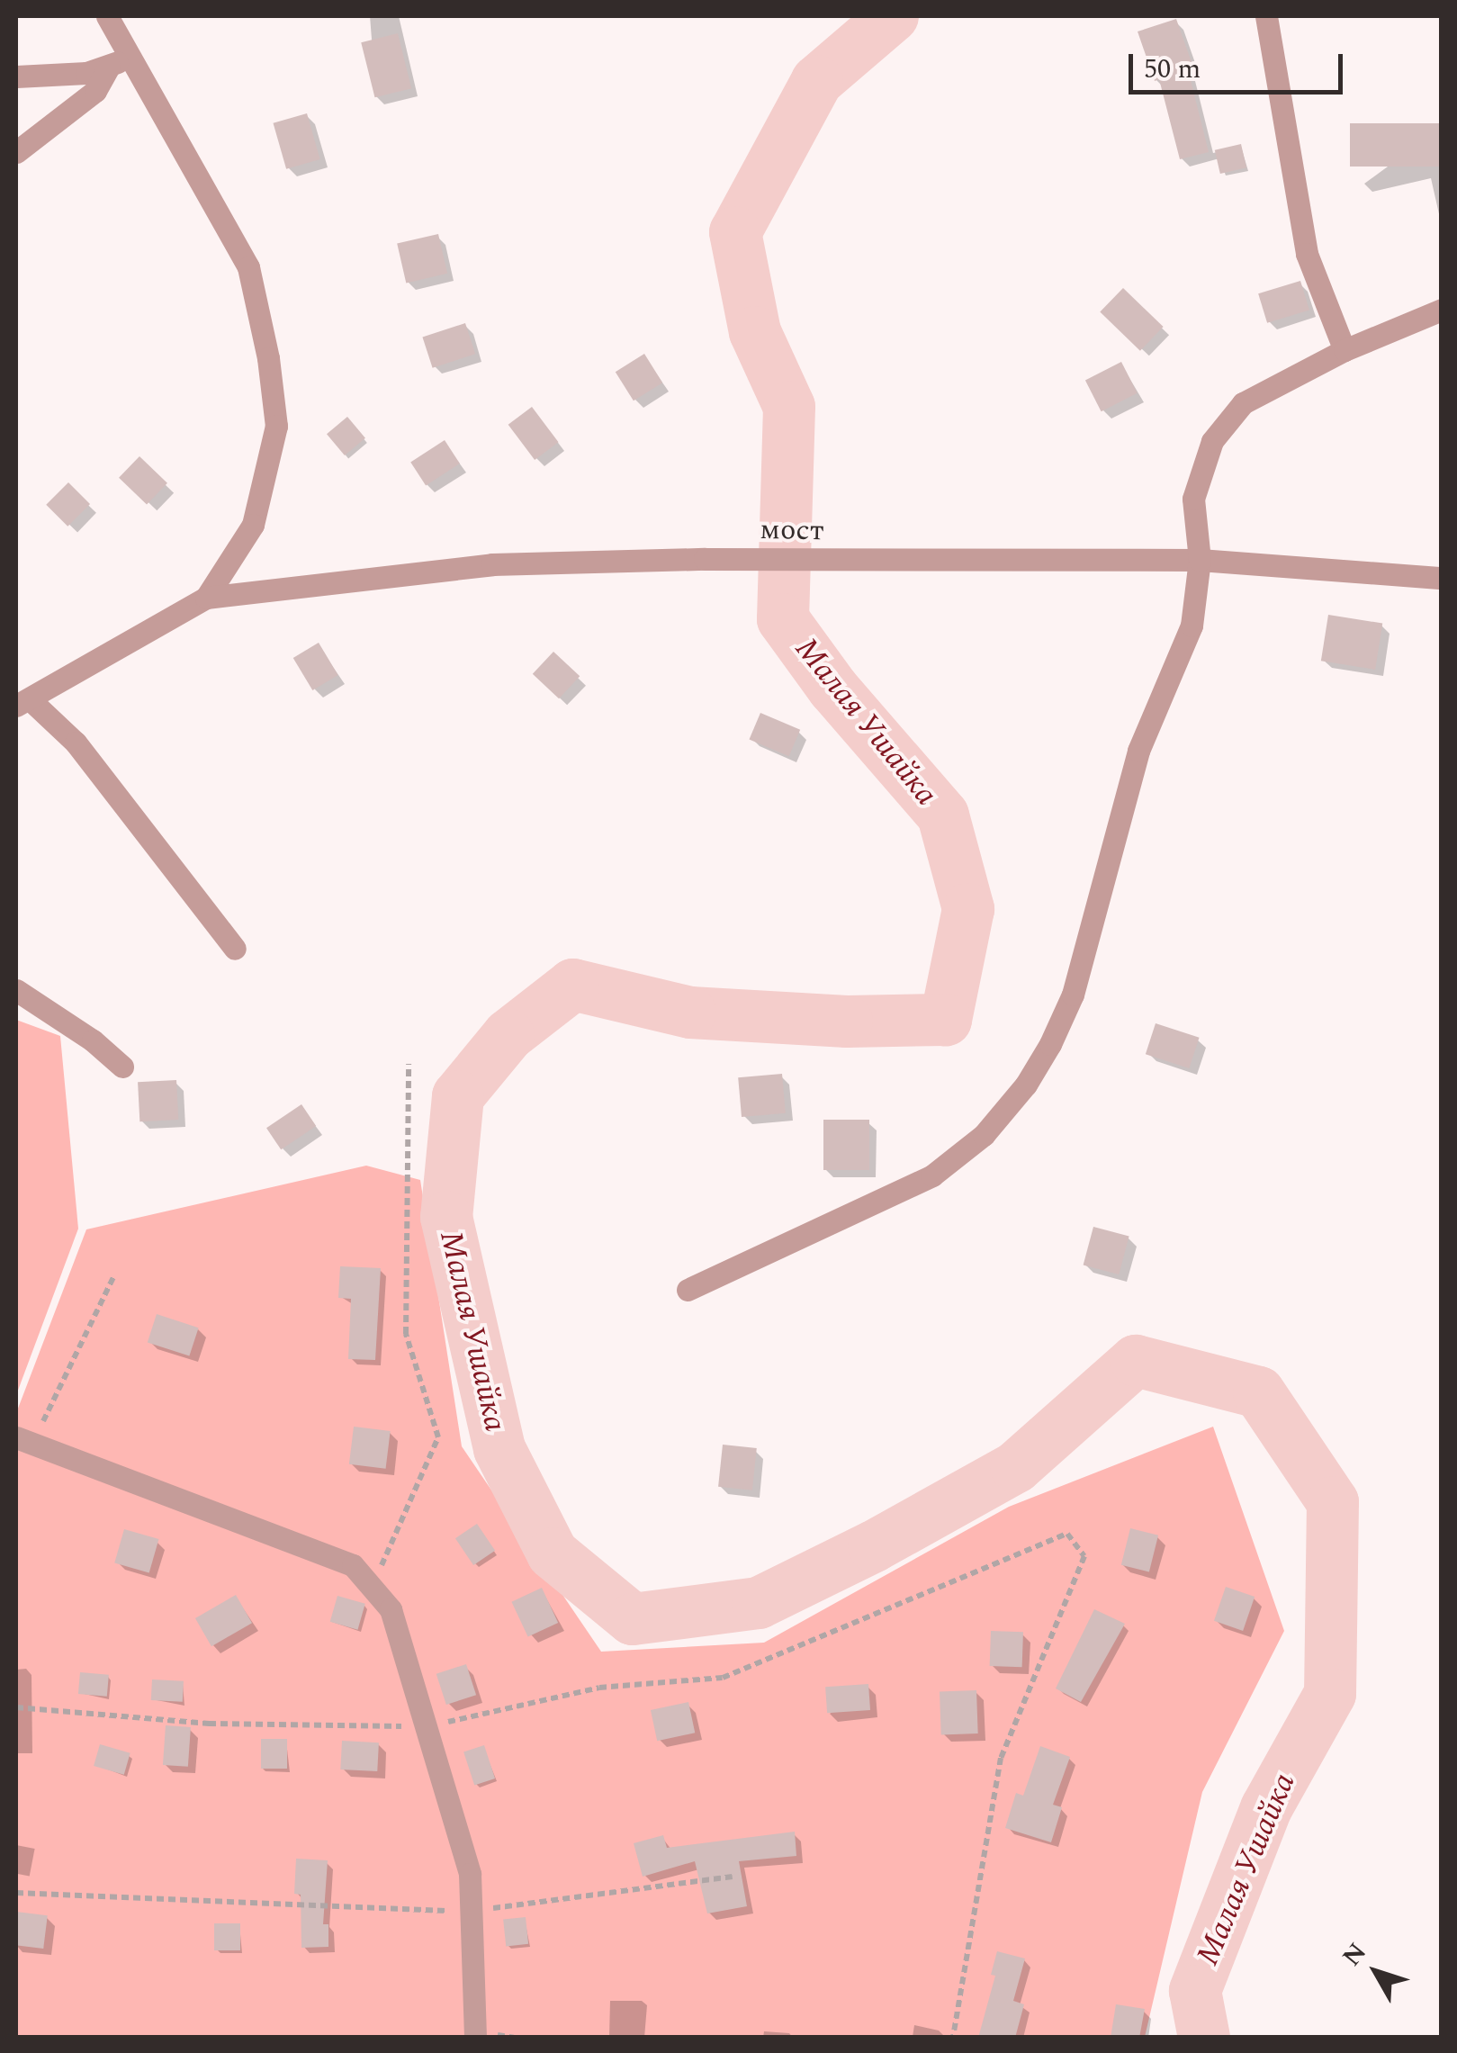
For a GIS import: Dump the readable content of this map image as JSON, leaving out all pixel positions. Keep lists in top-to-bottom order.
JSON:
{
  "streets": {
    "street": ["мост"]
  },
  "water": ["Малая Ушайка"],
  "scale_bar": "50 m",
  "north": "top left"
}
